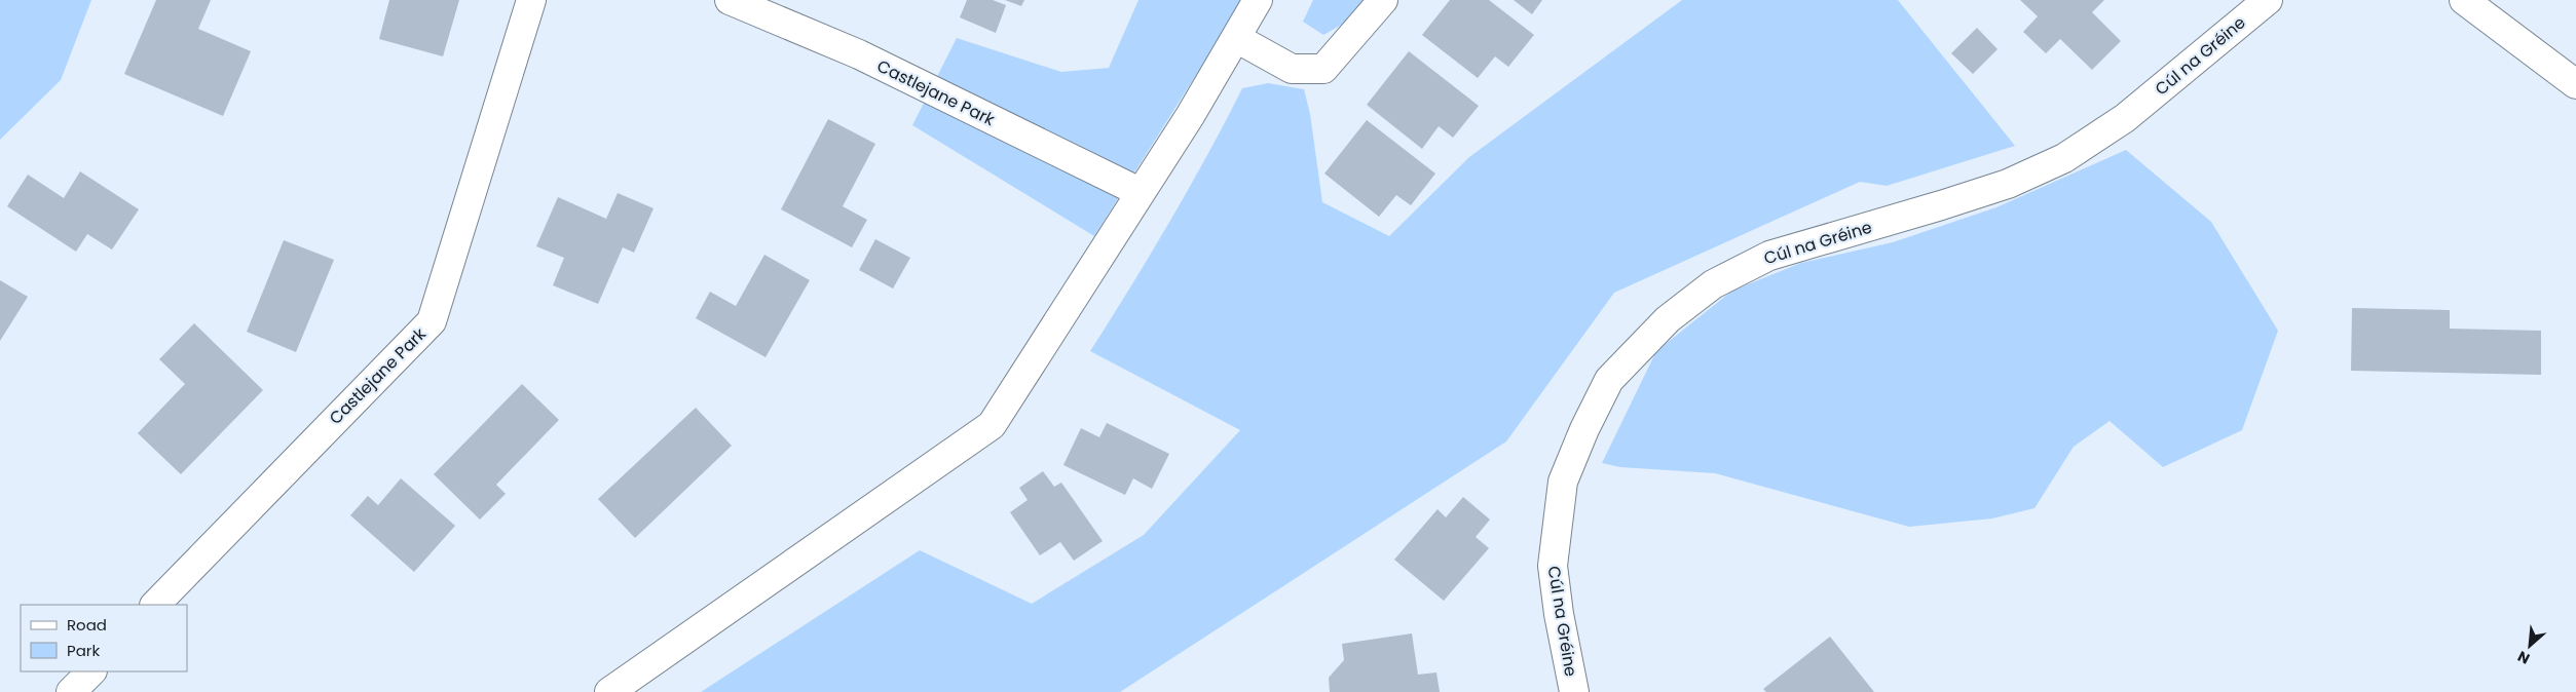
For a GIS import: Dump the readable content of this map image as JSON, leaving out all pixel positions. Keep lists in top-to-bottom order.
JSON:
{
  "streets": {
    "street": ["Cúl na Gréine", "Castlejane Park"]
  },
  "legend": ["Road", "Park"],
  "north": "bottom left"
}
